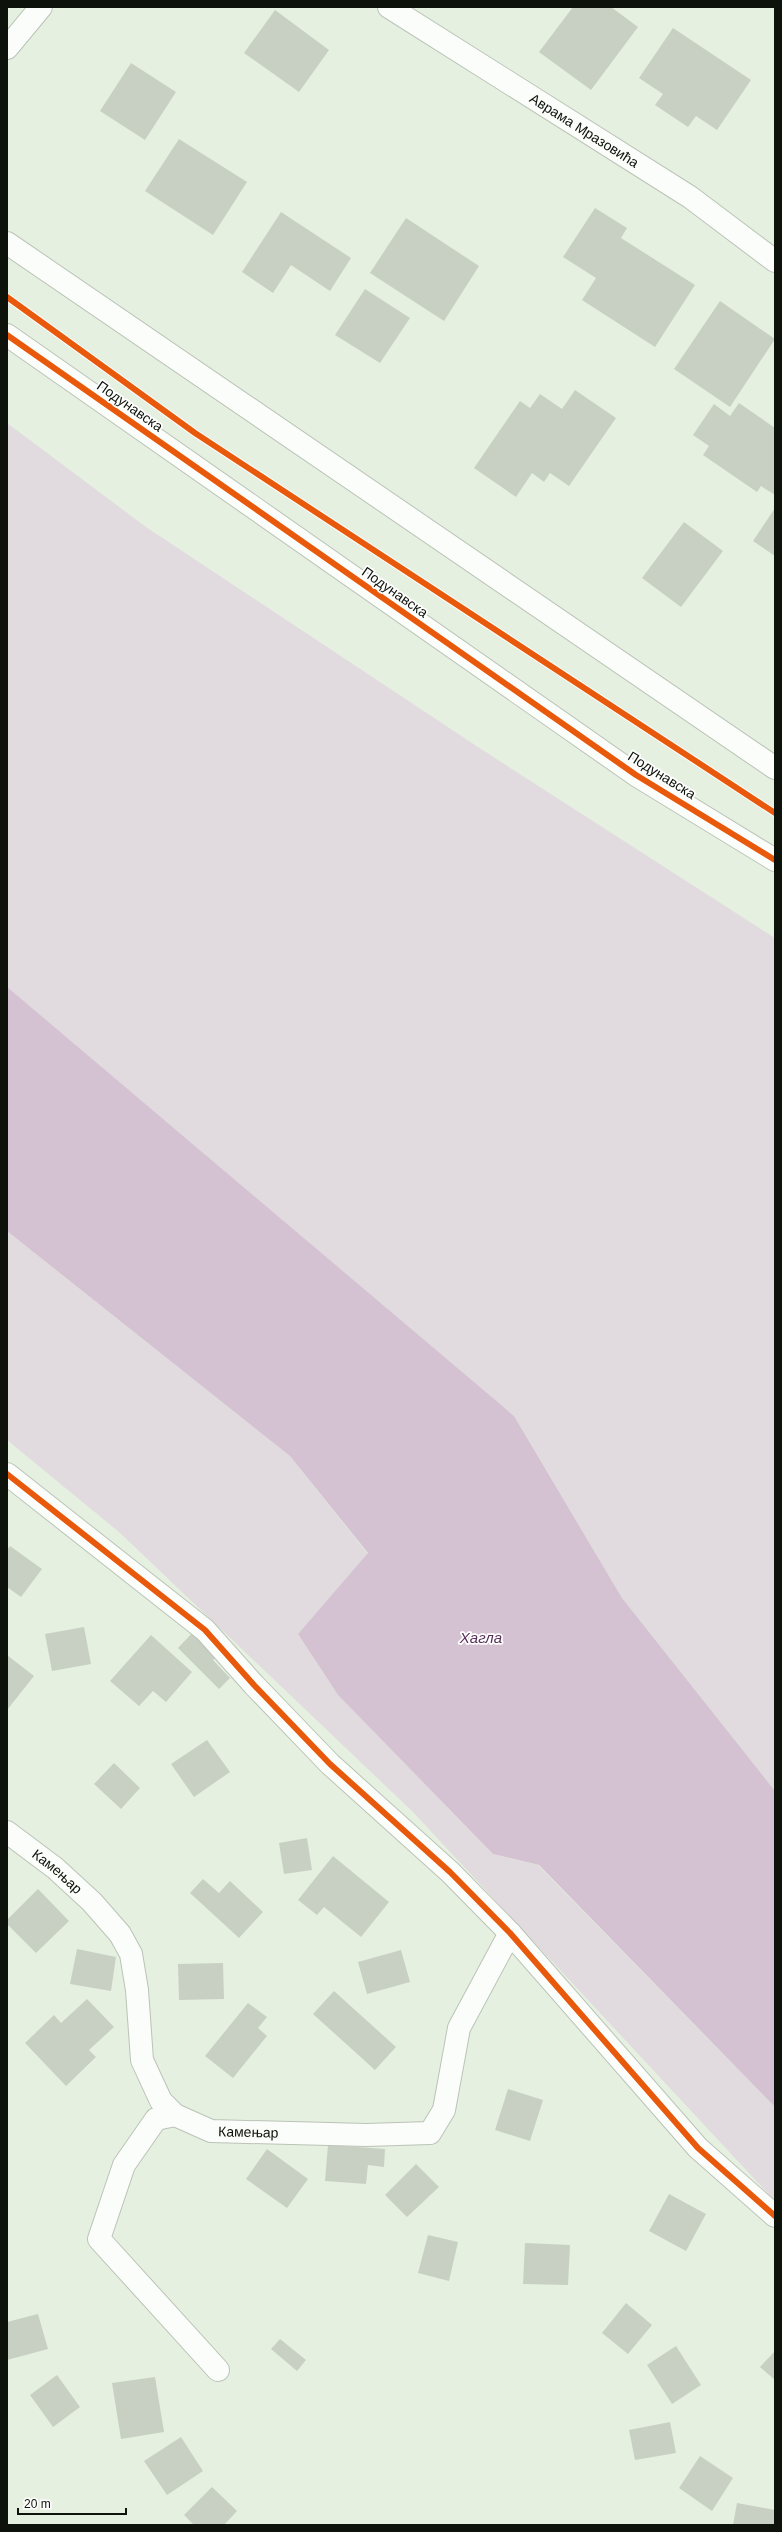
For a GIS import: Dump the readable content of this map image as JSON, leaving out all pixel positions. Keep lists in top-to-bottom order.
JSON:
{
  "streets": {
    "street": ["Аврама Мразовића", "Подунавска", "Камењар"]
  },
  "water": ["Хагла"],
  "scale_bar": "20 m"
}
